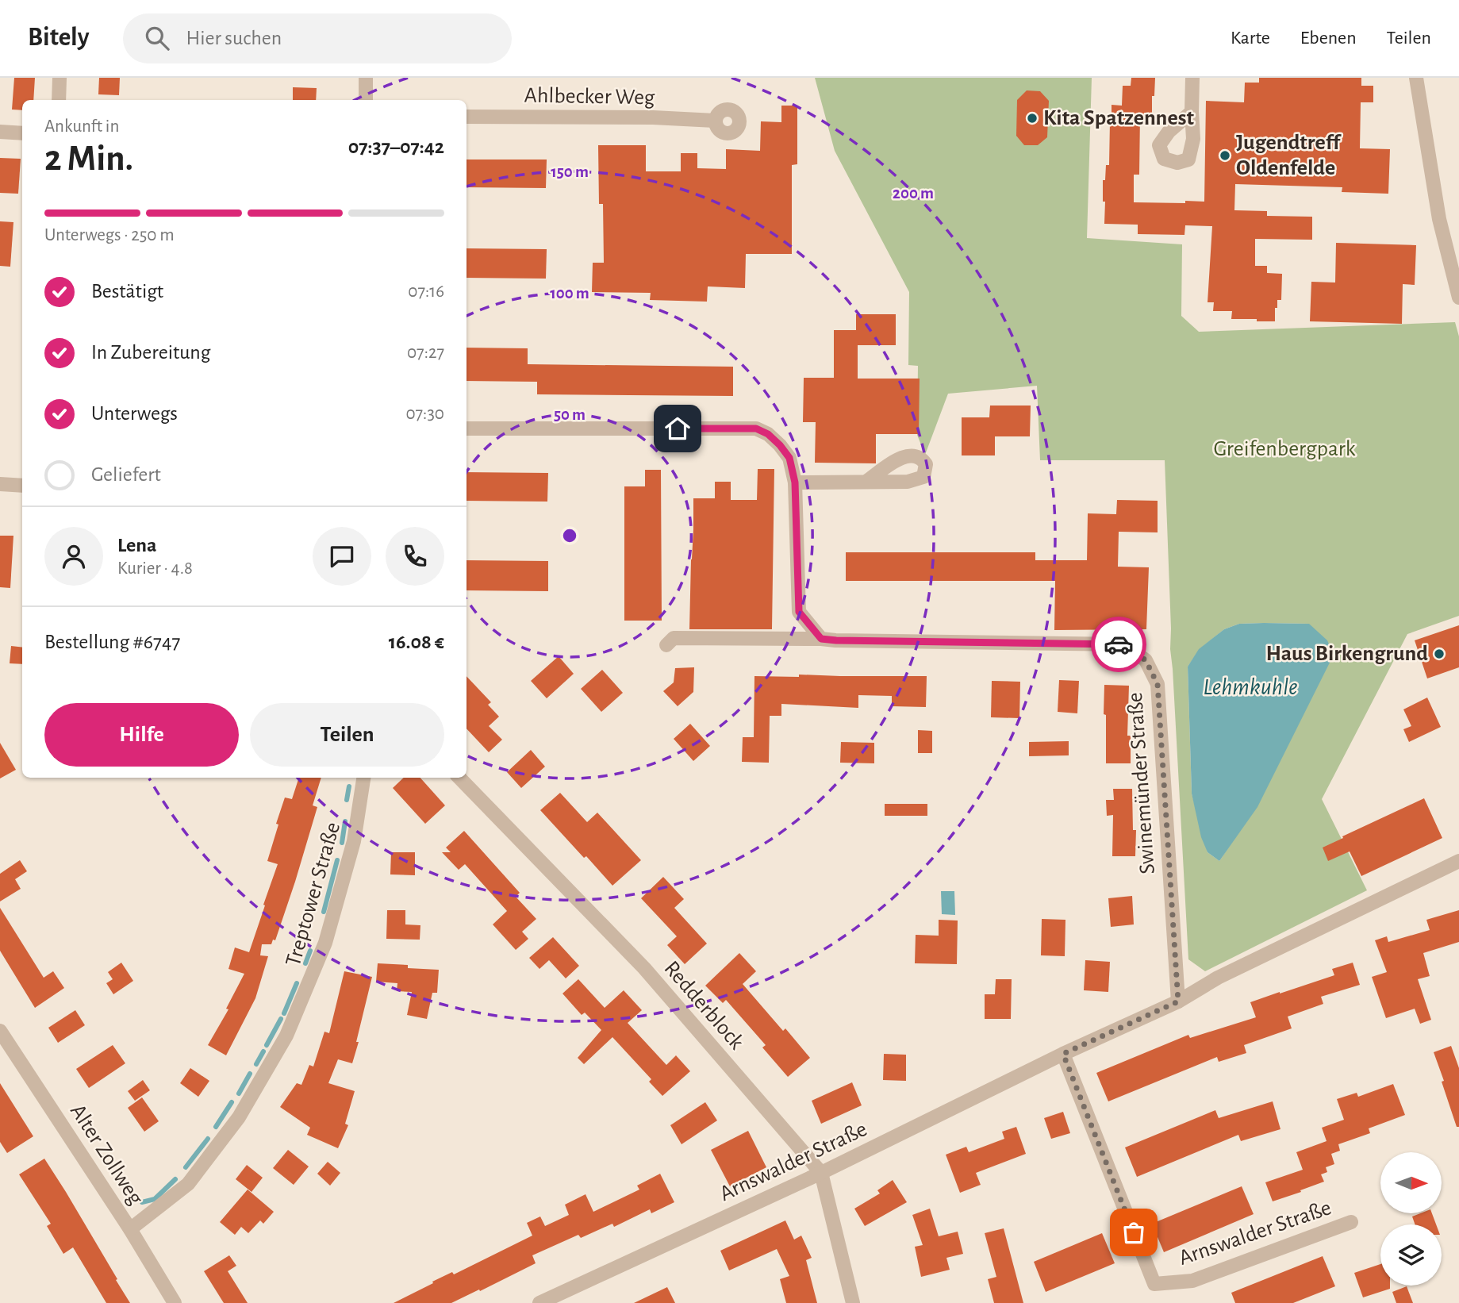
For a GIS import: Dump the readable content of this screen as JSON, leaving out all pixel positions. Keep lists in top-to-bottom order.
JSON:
{
  "streets": {
    "street": [
      "Ahlbecker Weg",
      "Swinemünder Straße",
      "Treptower Straße",
      "Redderblock",
      "Alter Zollweg",
      "Arnswalder Straße"
    ]
  },
  "crossings": [
    ["Swinemünder Straße", "Arnswalder Straße"],
    ["Treptower Straße", "Alter Zollweg"],
    ["Redderblock", "Arnswalder Straße"]
  ],
  "water": ["Lehmkuhle"],
  "parks": ["Greifenbergpark"],
  "places": ["Kita Spatzennest", "Jugendtreff Oldenfelde", "Haus Birkengrund"],
  "north": "right",
  "page": {
    "header": "Bitely",
    "search": "Hier suchen",
    "nav": ["Karte", "Ebenen", "Teilen"],
    "heading": ["2 Min.", "Ankunft in", "07:37–07:42"],
    "panel": [
      "Lena",
      "Kurier · 4.8",
      "Bestellung #6747",
      "16.08 €"
    ],
    "bar": "Unterwegs · 250 m",
    "list": [
      ["Bestätigt", "07:16"],
      ["In Zubereitung", "07:27"],
      ["Unterwegs", "07:30"],
      "Geliefert"
    ],
    "buttons": ["Hilfe", "Teilen"]
  },
  "rings": [
    "150 m",
    "200 m",
    "100 m",
    "50 m"
  ]
}
